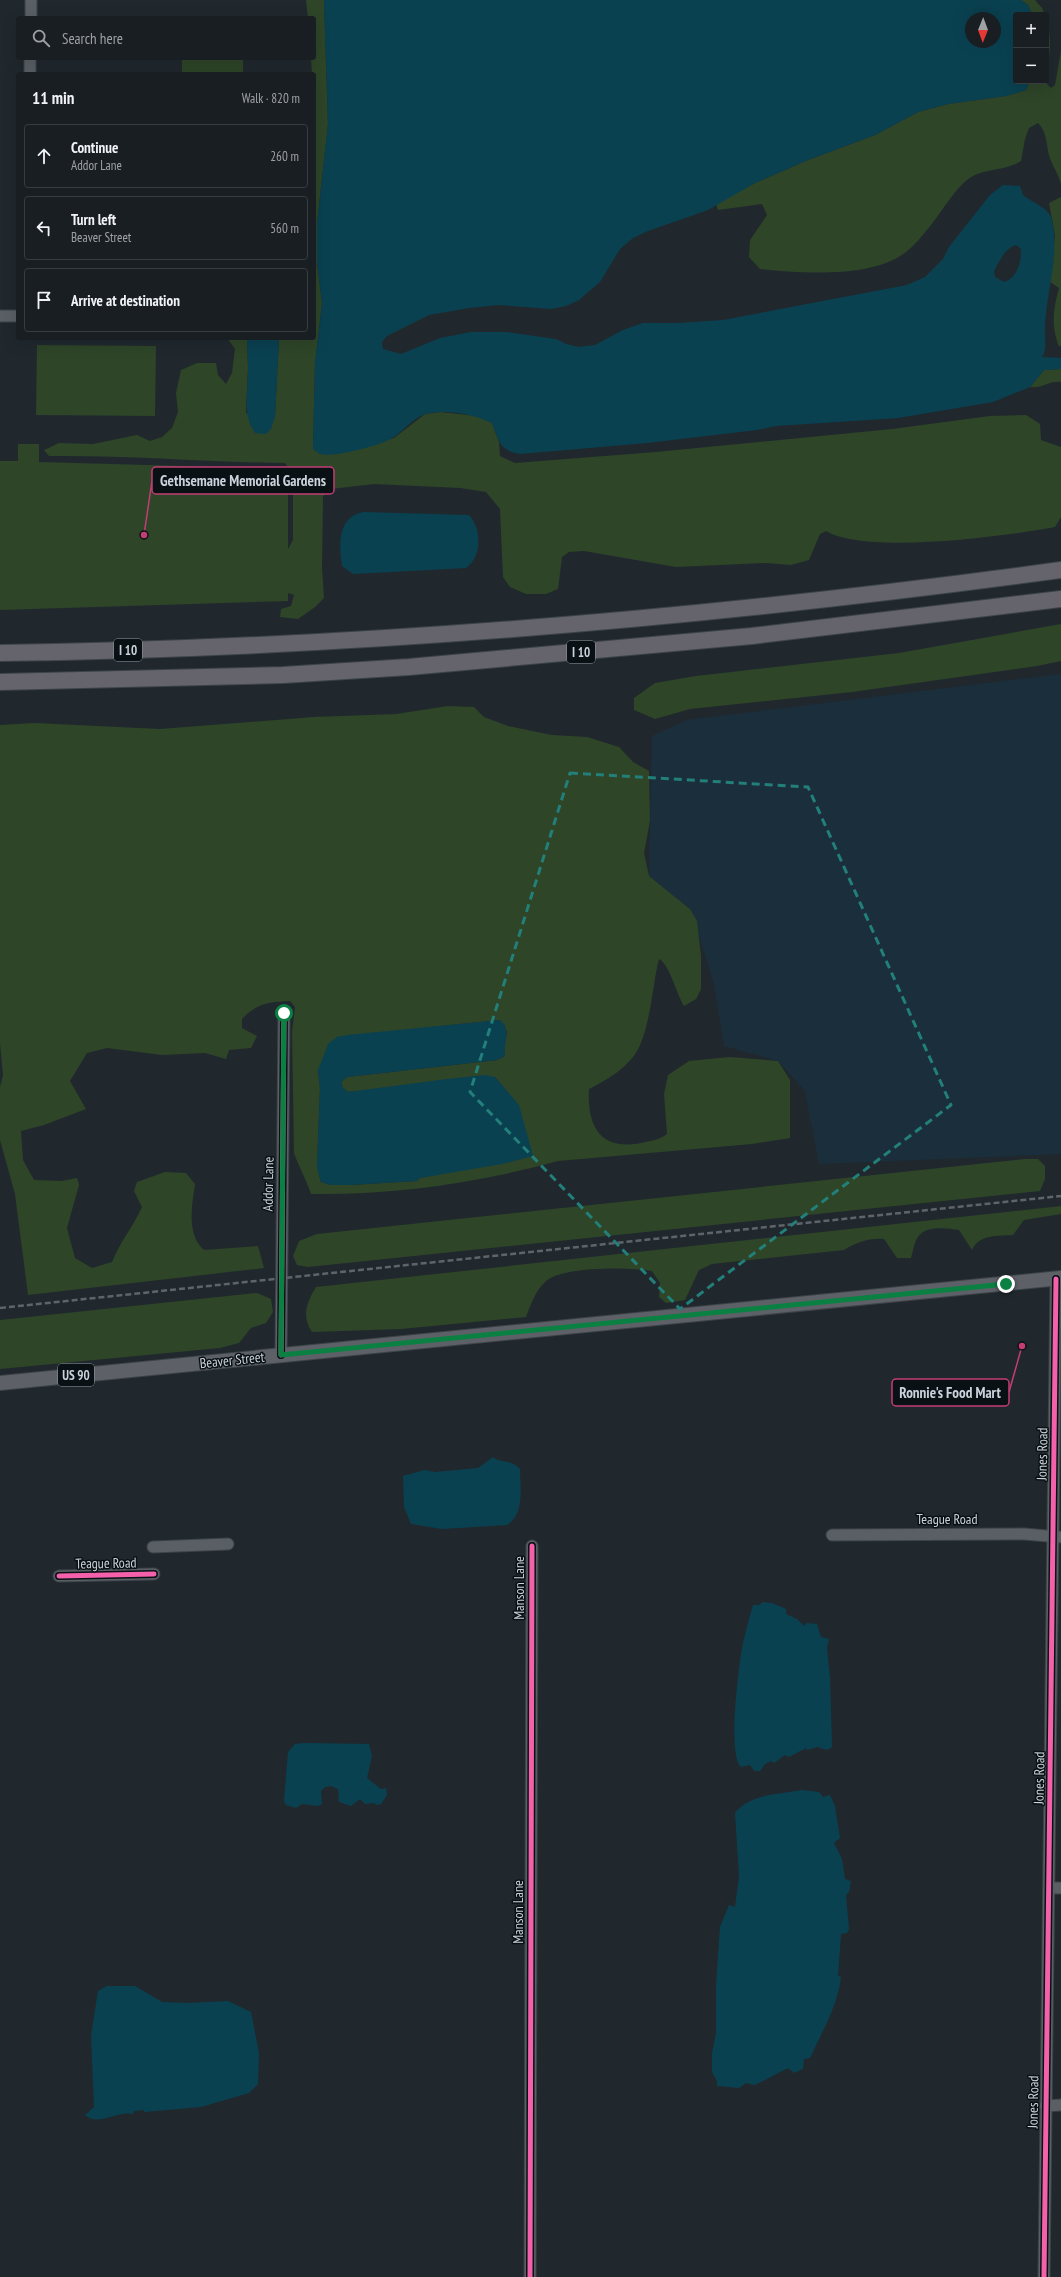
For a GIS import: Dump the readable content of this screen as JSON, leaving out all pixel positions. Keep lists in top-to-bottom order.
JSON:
{
  "streets": {
    "highway": ["I 10"],
    "main road": ["Beaver Street", "US 90"],
    "street": [
      "Addor Lane",
      "Jones Road",
      "Teague Road",
      "Manson Lane"
    ]
  },
  "crossings": [
    ["Addor Lane", "Beaver Street"],
    ["Beaver Street", "Jones Road"],
    ["Jones Road", "Teague Road"]
  ],
  "places": ["Gethsemane Memorial Gardens", "Ronnie's Food Mart"],
  "north": "bottom",
  "page": {
    "map_buttons": ["+", "−"],
    "search": "Search here",
    "heading": ["11 min", "Walk · 820 m"],
    "list": [
      ["Continue", "Addor Lane", "260 m"],
      ["Turn left", "Beaver Street", "560 m"],
      "Arrive at destination"
    ]
  }
}
